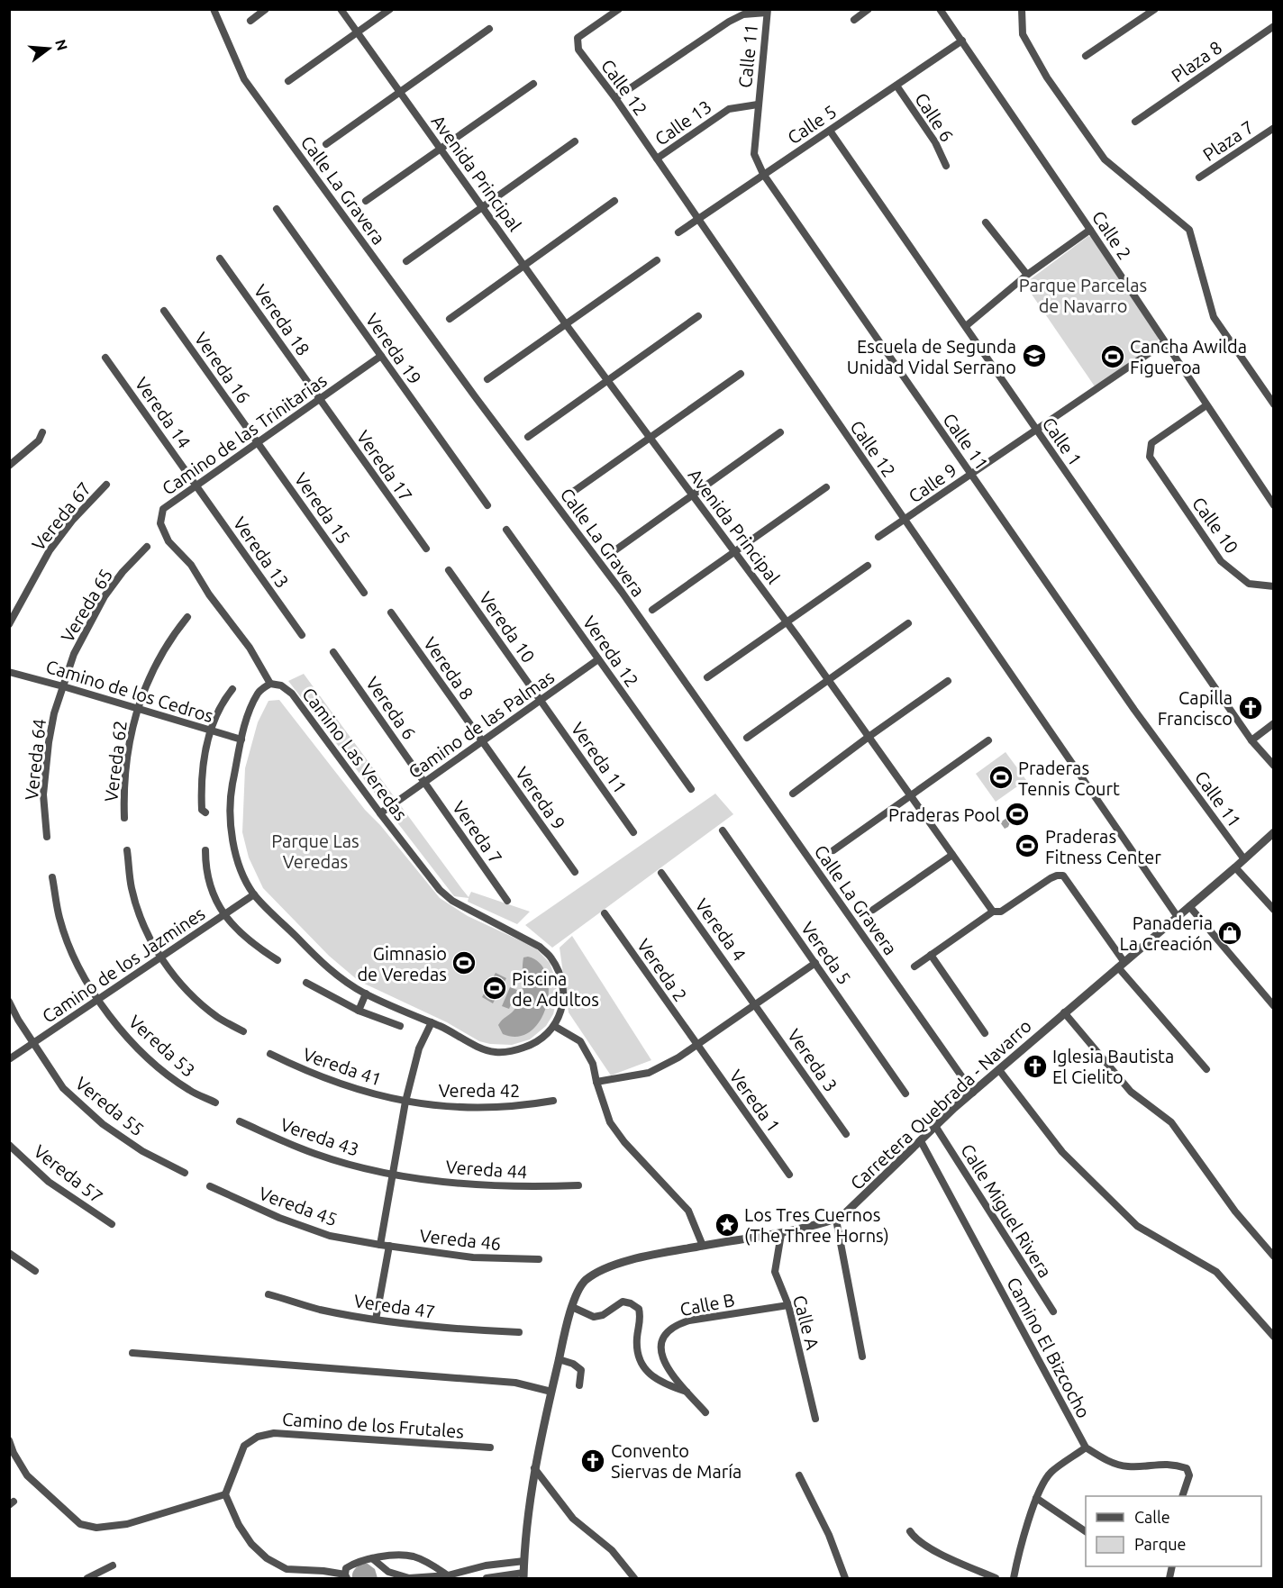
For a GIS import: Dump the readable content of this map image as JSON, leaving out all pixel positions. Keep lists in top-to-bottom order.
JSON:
{
  "streets": {
    "street": [
      "Calle 11",
      "Plaza 8",
      "Calle 12",
      "Calle 6",
      "Calle 13",
      "Calle 5",
      "Plaza 7",
      "Avenida Principal",
      "Calle La Gravera",
      "Calle 2",
      "Vereda 18",
      "Vereda 19",
      "Vereda 16",
      "Vereda 14",
      "Camino de las Trinitarias",
      "Calle 1",
      "Vereda 17",
      "Calle 9",
      "Vereda 15",
      "Vereda 67",
      "Calle 10",
      "Vereda 13",
      "Vereda 65",
      "Vereda 10",
      "Vereda 12",
      "Vereda 8",
      "Camino de los Cedros",
      "Vereda 6",
      "Camino de las Palmas",
      "Camino Las Veredas",
      "Vereda 11",
      "Vereda 64",
      "Vereda 62",
      "Vereda 9",
      "Vereda 7",
      "Vereda 4",
      "Vereda 5",
      "Camino de los Jazmines",
      "Vereda 2",
      "Vereda 53",
      "Vereda 3",
      "Vereda 41",
      "Vereda 42",
      "Vereda 1",
      "Carretera Quebrada - Navarro",
      "Vereda 55",
      "Vereda 43",
      "Vereda 44",
      "Vereda 57",
      "Vereda 45",
      "Calle Miguel Rivera",
      "Vereda 46",
      "Calle B",
      "Vereda 47",
      "Calle A",
      "Camino El Bizcocho",
      "Camino de los Frutales"
    ]
  },
  "crossings": [
    ["Calle 11", "Calle 13"],
    ["Calle 11", "Calle 5"],
    ["Calle 11", "Calle 9"],
    ["Calle 11", "Carretera Quebrada - Navarro"],
    ["Calle 12", "Calle 13"],
    ["Calle 12", "Calle 5"],
    ["Calle 12", "Calle 9"],
    ["Calle 12", "Carretera Quebrada - Navarro"],
    ["Calle 6", "Calle 5"],
    ["Calle 5", "Calle 2"],
    ["Calle 5", "Calle 1"],
    ["Calle La Gravera", "Carretera Quebrada - Navarro"],
    ["Calle 2", "Calle 9"],
    ["Calle 2", "Calle 10"],
    ["Vereda 18", "Camino de las Trinitarias"],
    ["Vereda 18", "Vereda 17"],
    ["Vereda 19", "Camino de las Trinitarias"],
    ["Vereda 16", "Camino de las Trinitarias"],
    ["Vereda 16", "Vereda 15"],
    ["Vereda 14", "Camino de las Trinitarias"],
    ["Vereda 14", "Vereda 13"],
    ["Camino de las Trinitarias", "Vereda 17"],
    ["Camino de las Trinitarias", "Vereda 15"],
    ["Camino de las Trinitarias", "Vereda 13"],
    ["Camino de las Trinitarias", "Camino Las Veredas"],
    ["Calle 1", "Calle 9"],
    ["Vereda 65", "Camino de los Cedros"],
    ["Vereda 65", "Vereda 64"],
    ["Vereda 10", "Camino de las Palmas"],
    ["Vereda 10", "Vereda 11"],
    ["Vereda 12", "Camino de las Palmas"],
    ["Vereda 8", "Camino de las Palmas"],
    ["Vereda 8", "Vereda 9"],
    ["Camino de los Cedros", "Camino Las Veredas"],
    ["Camino de los Cedros", "Vereda 64"],
    ["Camino de los Cedros", "Vereda 62"],
    ["Vereda 6", "Camino de las Palmas"],
    ["Vereda 6", "Vereda 7"],
    ["Camino de las Palmas", "Camino Las Veredas"],
    ["Camino de las Palmas", "Vereda 11"],
    ["Camino de las Palmas", "Vereda 9"],
    ["Camino de las Palmas", "Vereda 7"],
    ["Camino Las Veredas", "Camino de los Jazmines"],
    ["Vereda 4", "Vereda 3"],
    ["Camino de los Jazmines", "Vereda 53"],
    ["Camino de los Jazmines", "Vereda 55"],
    ["Vereda 2", "Vereda 1"],
    ["Vereda 41", "Vereda 42"],
    ["Carretera Quebrada - Navarro", "Calle Miguel Rivera"],
    ["Carretera Quebrada - Navarro", "Calle A"],
    ["Carretera Quebrada - Navarro", "Camino El Bizcocho"],
    ["Vereda 43", "Vereda 44"],
    ["Vereda 45", "Vereda 46"],
    ["Calle B", "Calle A"]
  ],
  "parks": ["Parque Parcelas de Navarro", "Parque Las Veredas"],
  "places": {
    "school or university": ["Escuela de Segunda Unidad Vidal Serrano"],
    "sports": [
      "Cancha Awilda Figueroa",
      "Praderas Tennis Court",
      "Praderas Pool",
      "Praderas Fitness Center",
      "Gimnasio de Veredas",
      "Piscina de Adultos"
    ],
    "church": ["Capilla Francisco", "Iglesia Bautista El Cielito", "Convento Siervas de María"],
    "shop": ["Panaderia La Creación"],
    "place": ["Los Tres Cuernos (The Three Horns)"]
  },
  "legend": ["Calle", "Parque"],
  "north": "right"
}
